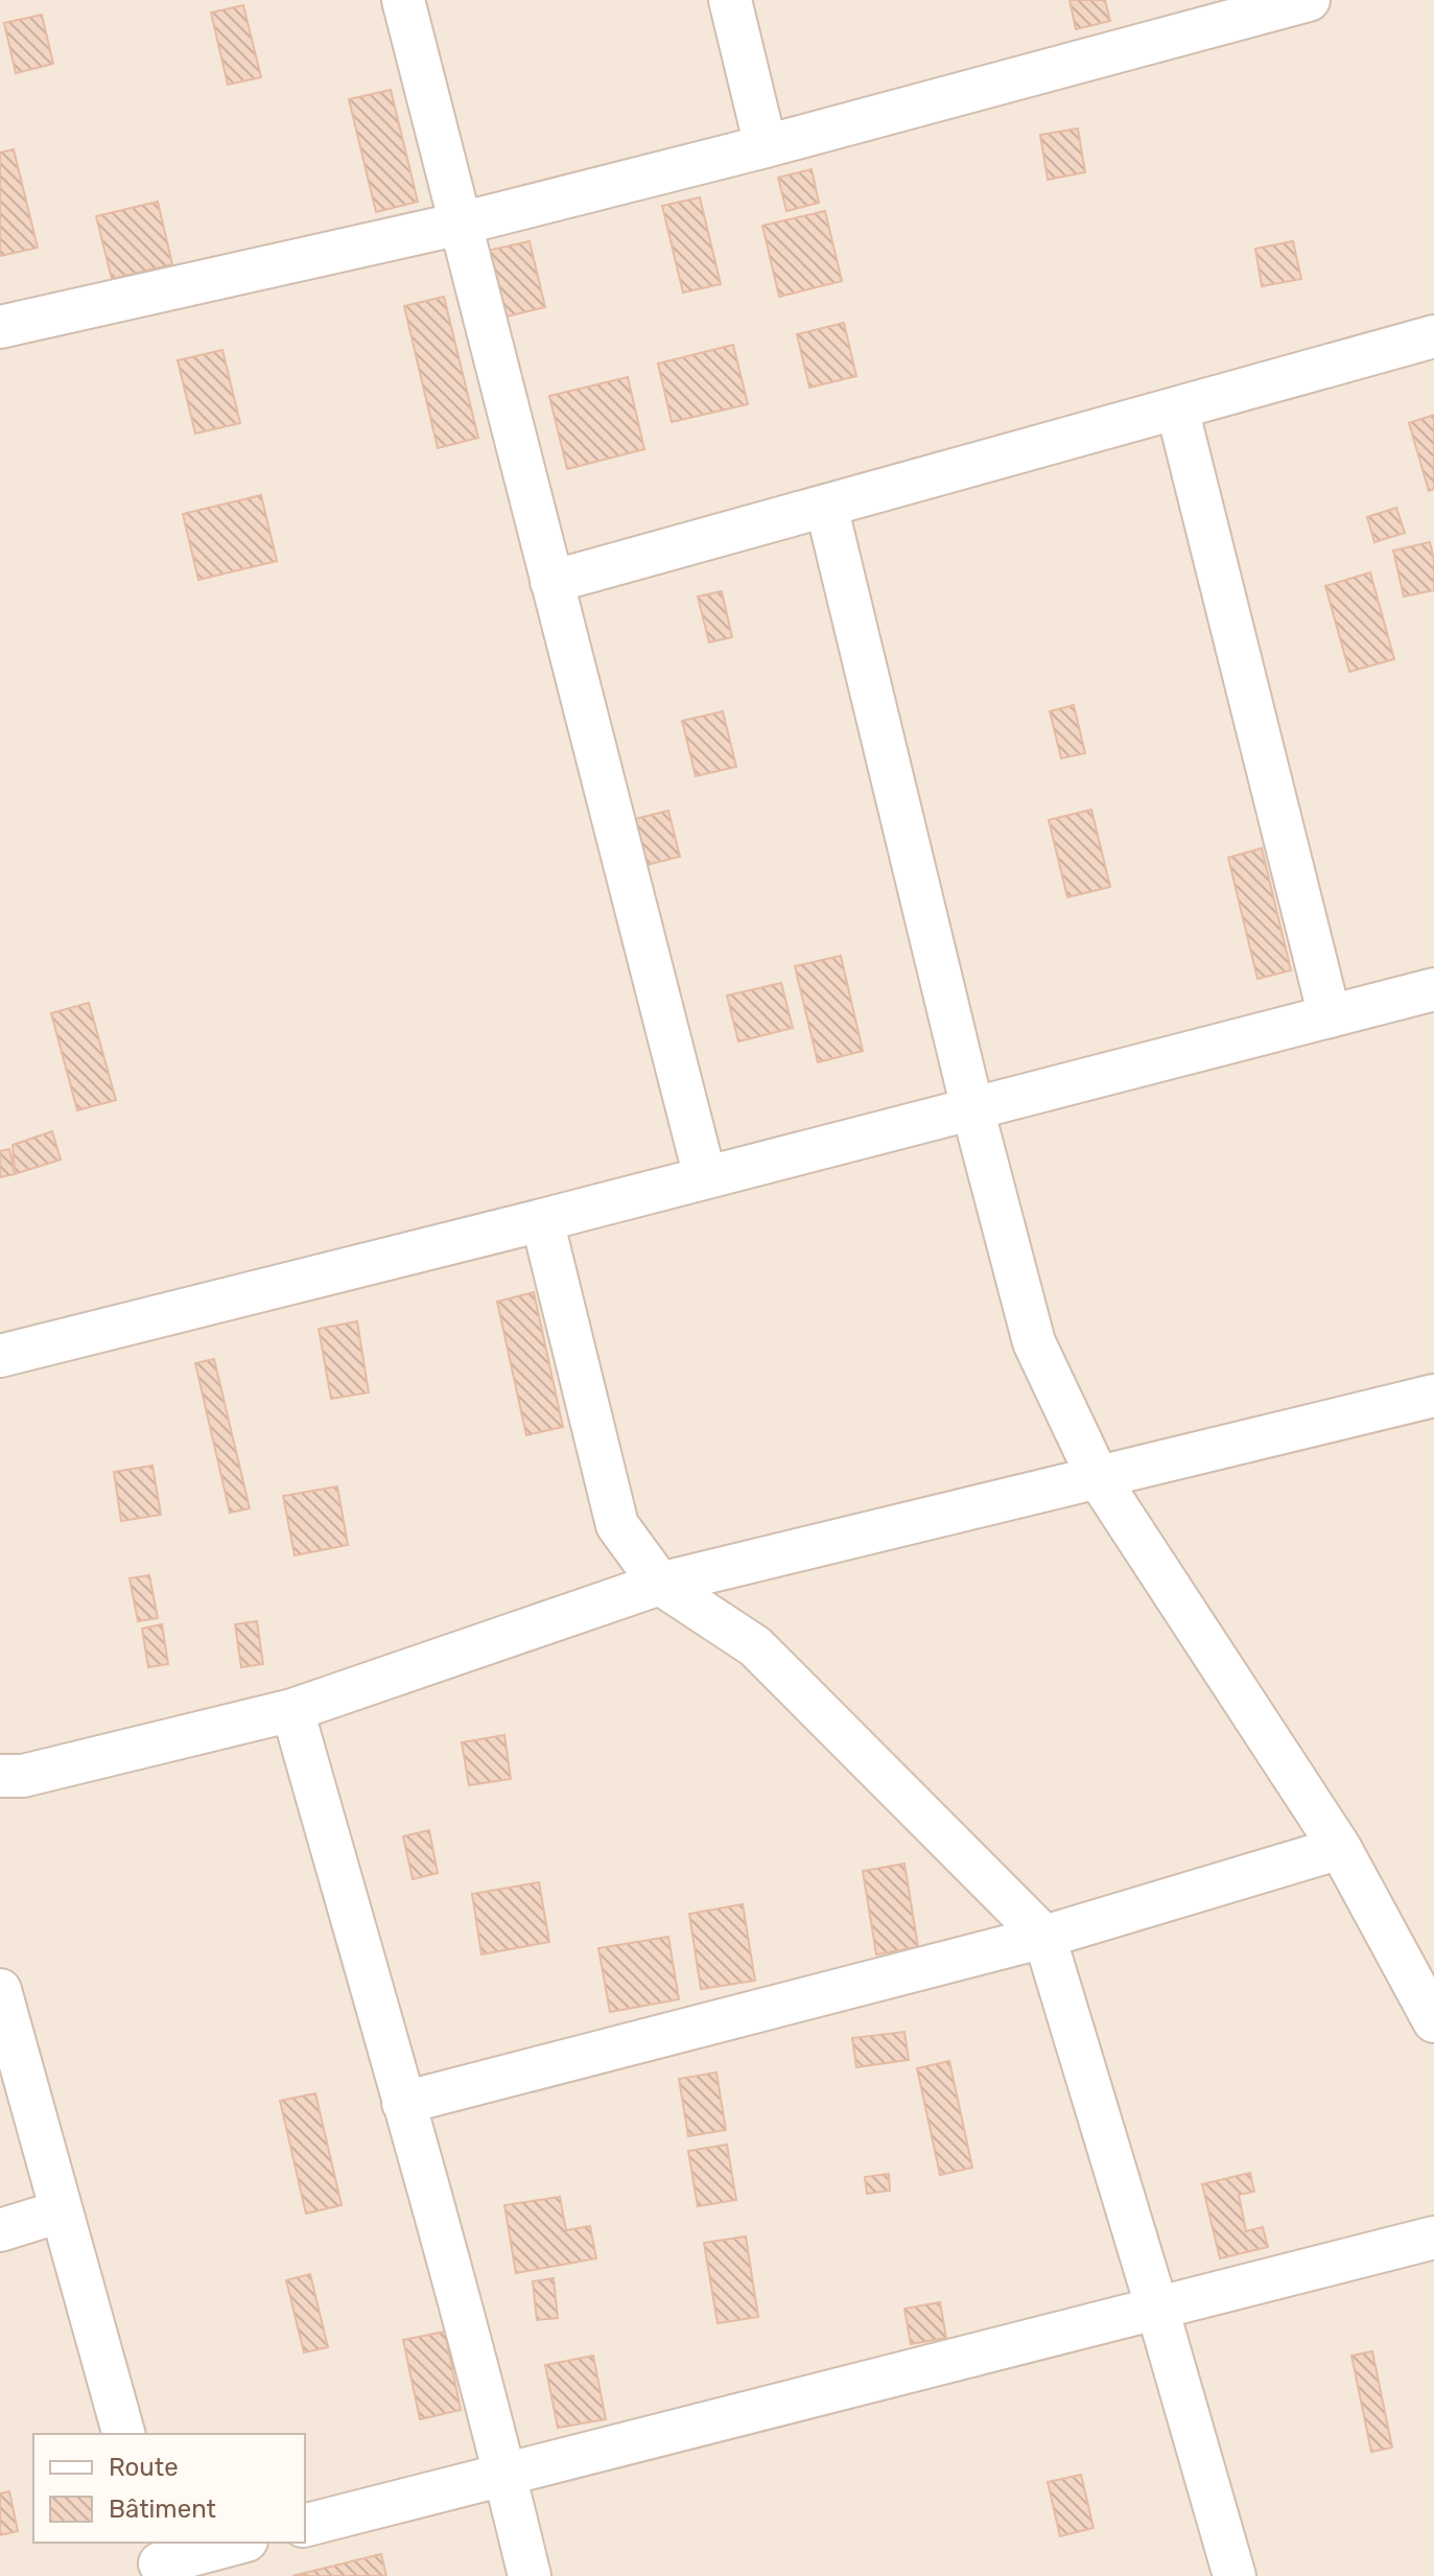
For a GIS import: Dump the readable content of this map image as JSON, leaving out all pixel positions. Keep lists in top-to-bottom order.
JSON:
{
  "legend": ["Route", "Bâtiment"]
}
